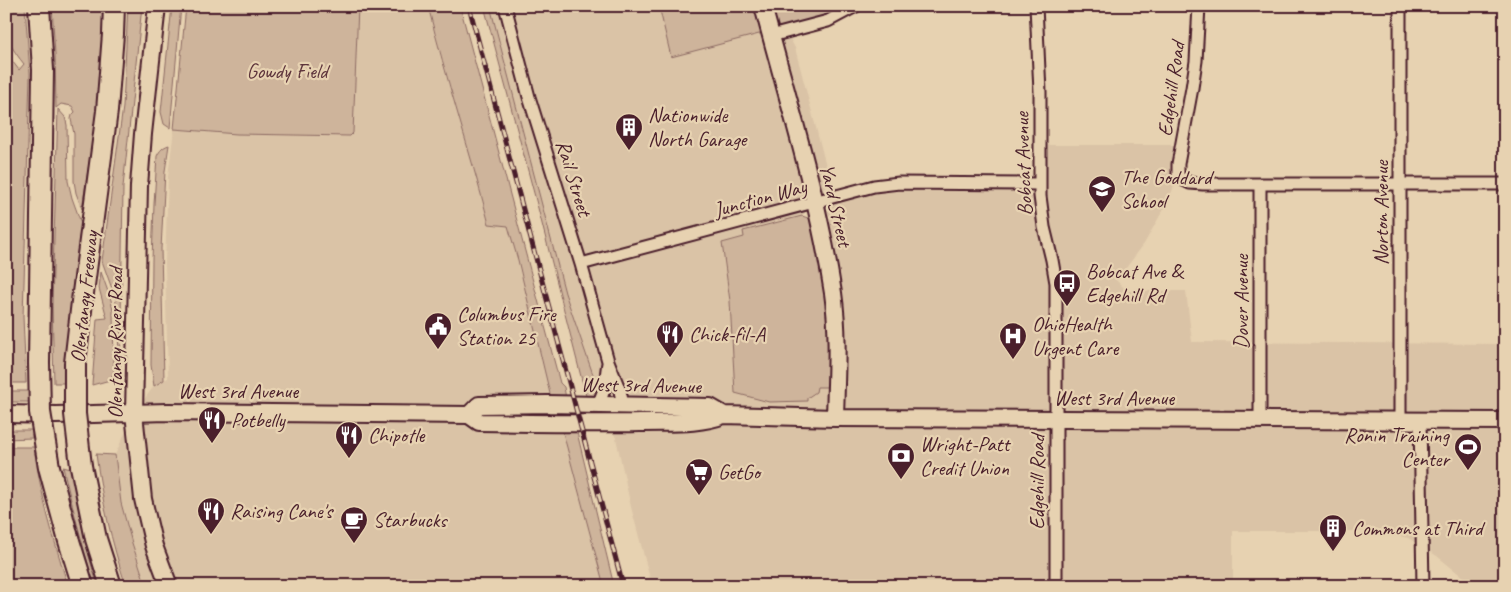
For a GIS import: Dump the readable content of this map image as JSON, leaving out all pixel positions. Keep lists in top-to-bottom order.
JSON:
{
  "streets": {
    "highway": ["Olentangy Freeway"],
    "street": [
      "Edgehill Road",
      "Bobcat Avenue",
      "Rail Street",
      "Junction Way",
      "Yard Street",
      "Norton Avenue",
      "Dover Avenue",
      "Olentangy River Road",
      "West 3rd Avenue"
    ]
  },
  "crossings": [
    ["Edgehill Road", "Bobcat Avenue"],
    ["Edgehill Road", "Dover Avenue"],
    ["Edgehill Road", "West 3rd Avenue"],
    ["Bobcat Avenue", "Junction Way"],
    ["Rail Street", "Junction Way"],
    ["Rail Street", "West 3rd Avenue"],
    ["Junction Way", "Yard Street"],
    ["Yard Street", "West 3rd Avenue"],
    ["Norton Avenue", "West 3rd Avenue"],
    ["Dover Avenue", "West 3rd Avenue"],
    ["Olentangy River Road", "West 3rd Avenue"]
  ],
  "parks": ["Gowdy Field"],
  "places": {
    "building": ["Nationwide North Garage", "Commons at Third"],
    "school or university": ["The Goddard School"],
    "bus stop": ["Bobcat Ave & Edgehill Rd"],
    "public building": ["Columbus Fire Station 25"],
    "restaurant": [
      "Chick-fil-A",
      "Potbelly",
      "Chipotle",
      "Raising Cane's"
    ],
    "hospital": ["OhioHealth Urgent Care"],
    "sports": ["Ronin Training Center"],
    "bank": ["Wright-Patt Credit Union"],
    "supermarket": ["GetGo"],
    "cafe": ["Starbucks"]
  }
}
